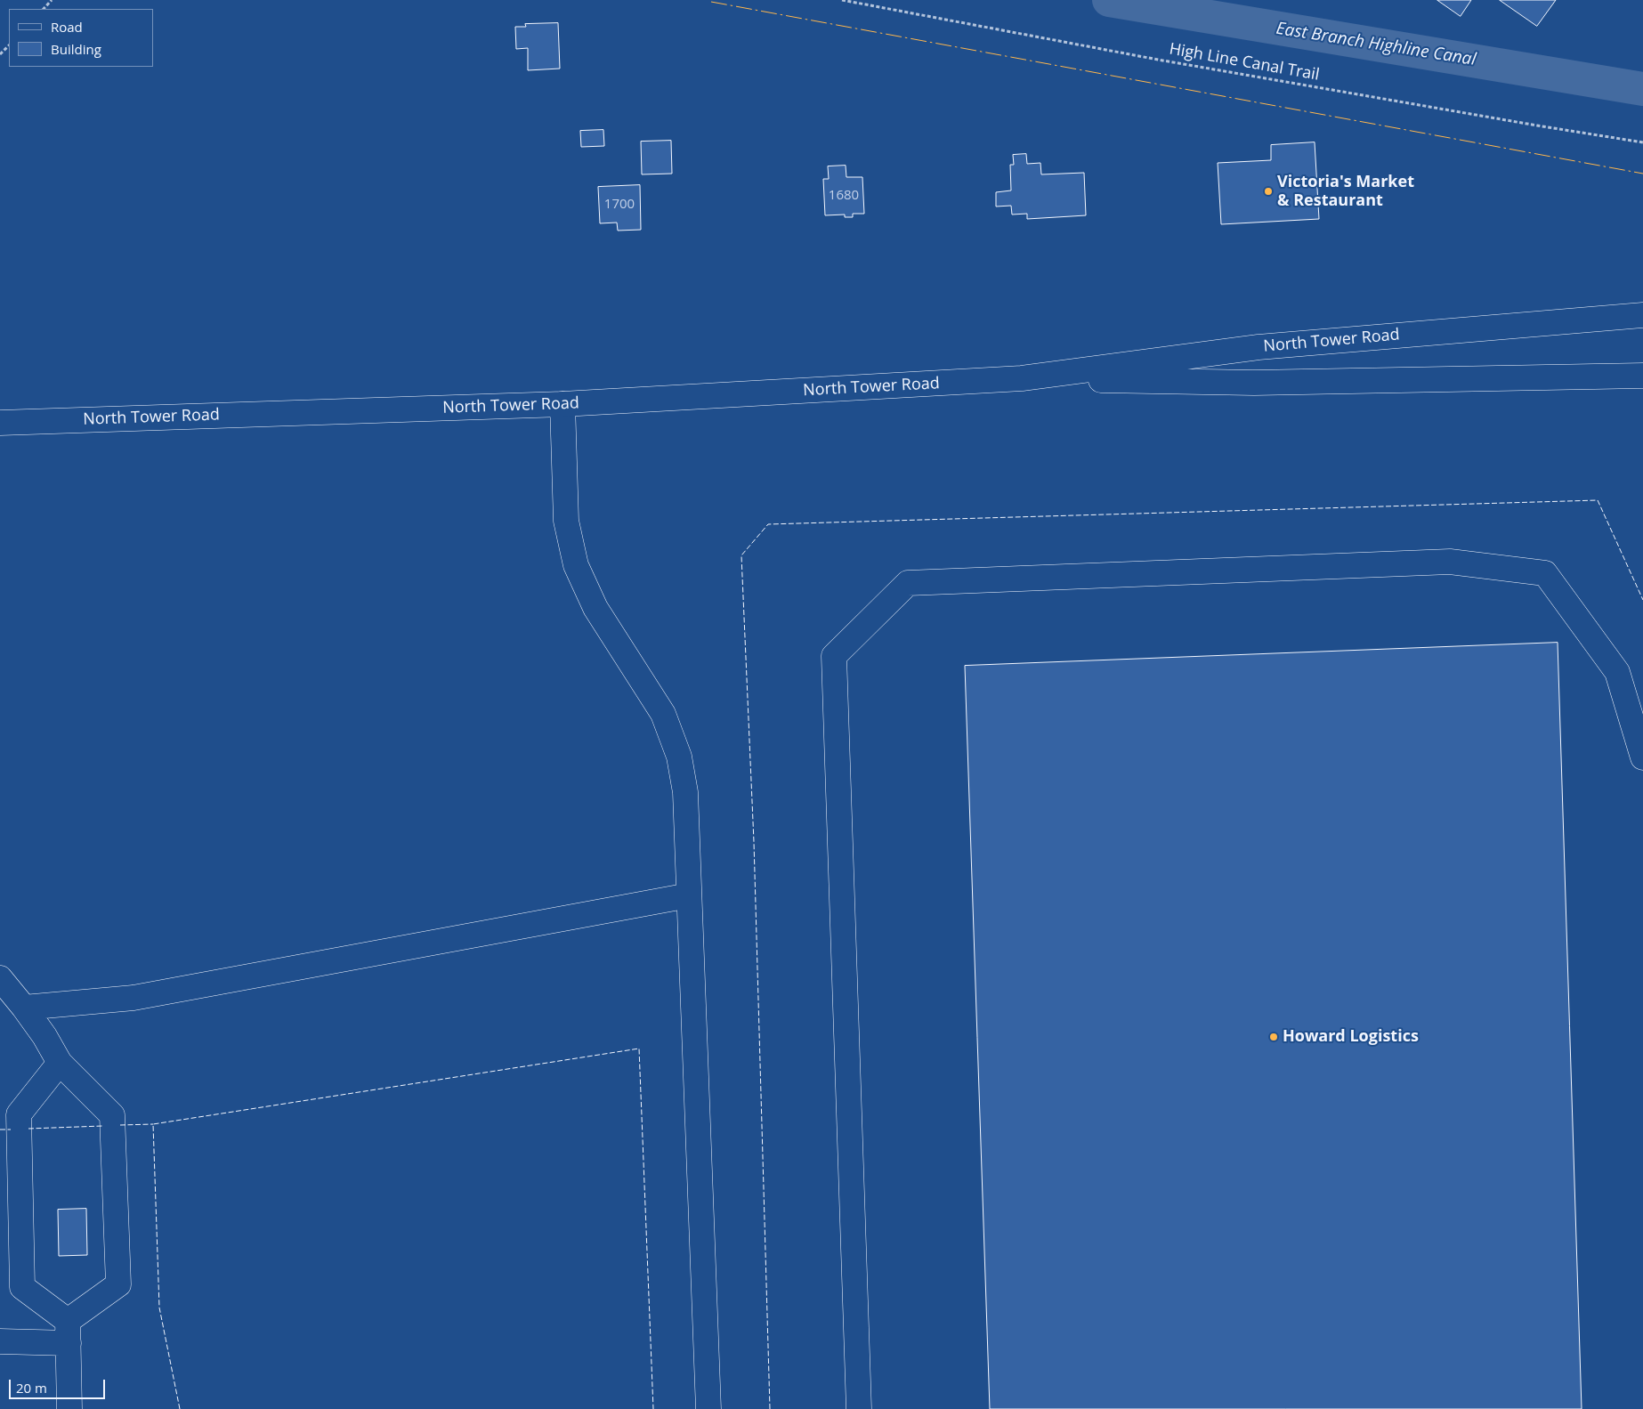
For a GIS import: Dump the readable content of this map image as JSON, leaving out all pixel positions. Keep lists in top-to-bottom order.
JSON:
{
  "streets": {
    "main road": ["North Tower Road"],
    "path": ["High Line Canal Trail"]
  },
  "water": ["East Branch Highline Canal"],
  "places": ["Victoria's Market & Restaurant", "Howard Logistics"],
  "house_numbers": ["1680", "1700"],
  "legend": ["Road", "Building"],
  "scale_bar": "20 m"
}
